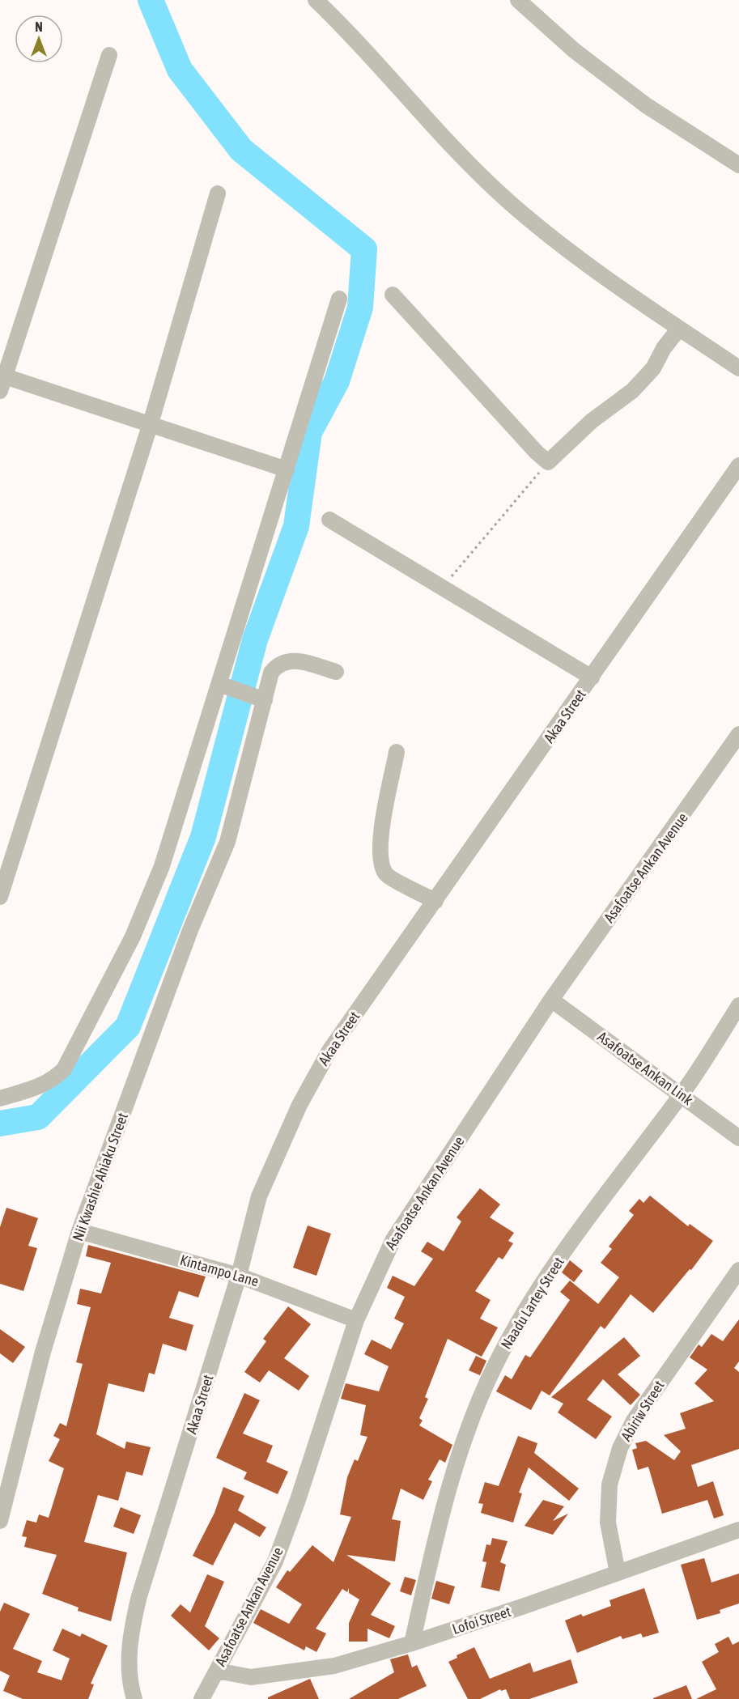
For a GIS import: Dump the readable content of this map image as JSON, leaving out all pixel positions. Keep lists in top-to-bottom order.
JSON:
{
  "streets": {
    "street": [
      "Akaa Street",
      "Asafoatse Ankan Avenue",
      "Asafoatse Ankan Link",
      "Nii Kwashie Ahiaku Street",
      "Kintampo Lane",
      "Naadu Lartey Street",
      "Abiriw Street",
      "Lofoi Street"
    ]
  },
  "crossings": [
    ["Akaa Street", "Kintampo Lane"],
    ["Asafoatse Ankan Avenue", "Asafoatse Ankan Link"],
    ["Asafoatse Ankan Avenue", "Kintampo Lane"],
    ["Asafoatse Ankan Avenue", "Lofoi Street"],
    ["Asafoatse Ankan Link", "Naadu Lartey Street"],
    ["Nii Kwashie Ahiaku Street", "Kintampo Lane"],
    ["Naadu Lartey Street", "Lofoi Street"],
    ["Abiriw Street", "Lofoi Street"]
  ],
  "north": "top"
}
